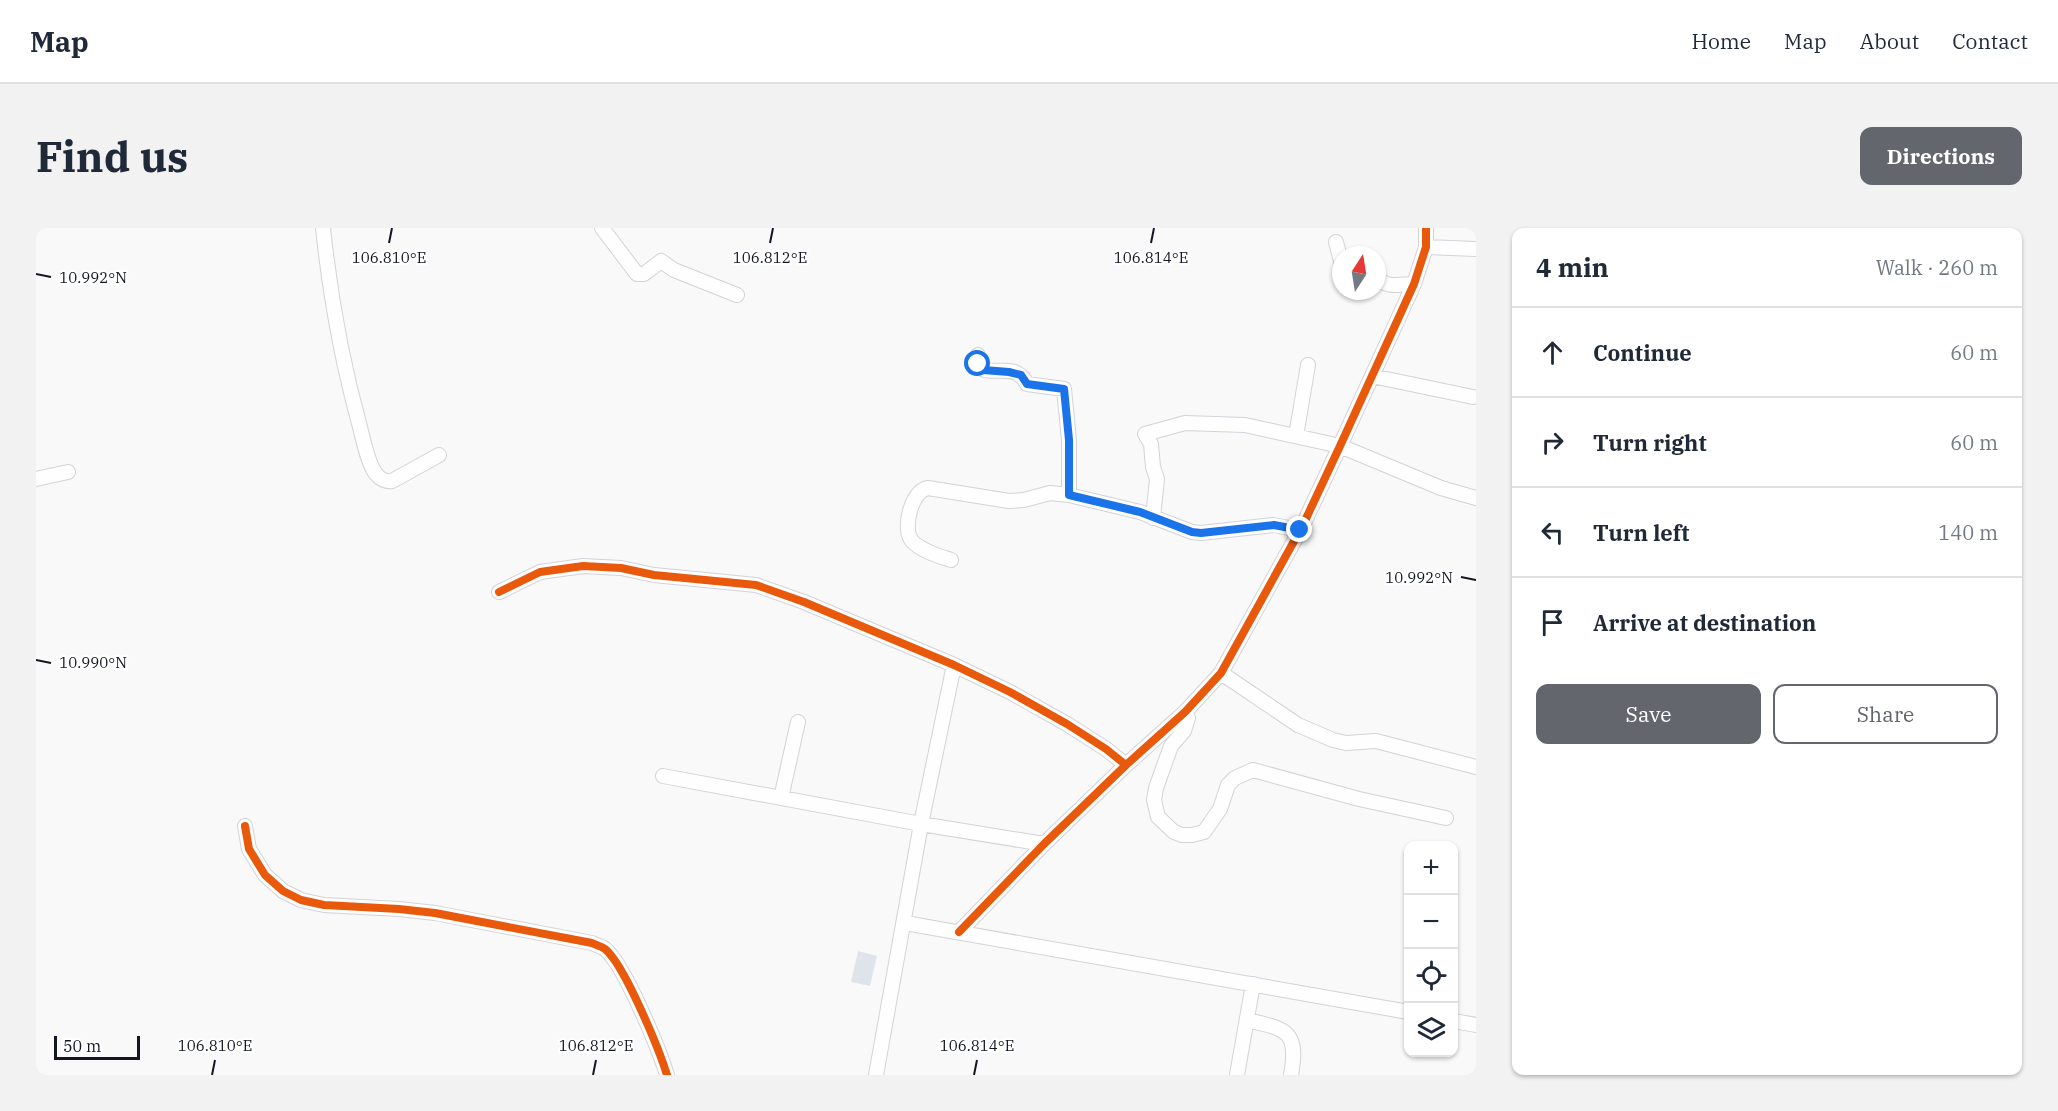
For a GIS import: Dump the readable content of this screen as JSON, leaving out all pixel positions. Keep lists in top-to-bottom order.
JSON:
{
  "scale_bar": "50 m",
  "north": "top",
  "page": {
    "header": "Map",
    "nav": [
      "Home",
      "Map",
      "About",
      "Contact"
    ],
    "buttons": [
      "Directions",
      ["Save", "Share"]
    ],
    "title": "Find us",
    "heading": ["4 min", "Walk · 260 m"],
    "list": [
      ["Continue", "60 m"],
      ["Turn right", "60 m"],
      ["Turn left", "140 m"],
      "Arrive at destination"
    ],
    "map_buttons": ["+", "−"],
    "scale": "50 m"
  },
  "coordinates": [
    "106.810°E",
    "106.812°E",
    "106.814°E",
    "10.992°N",
    "10.990°N"
  ]
}
